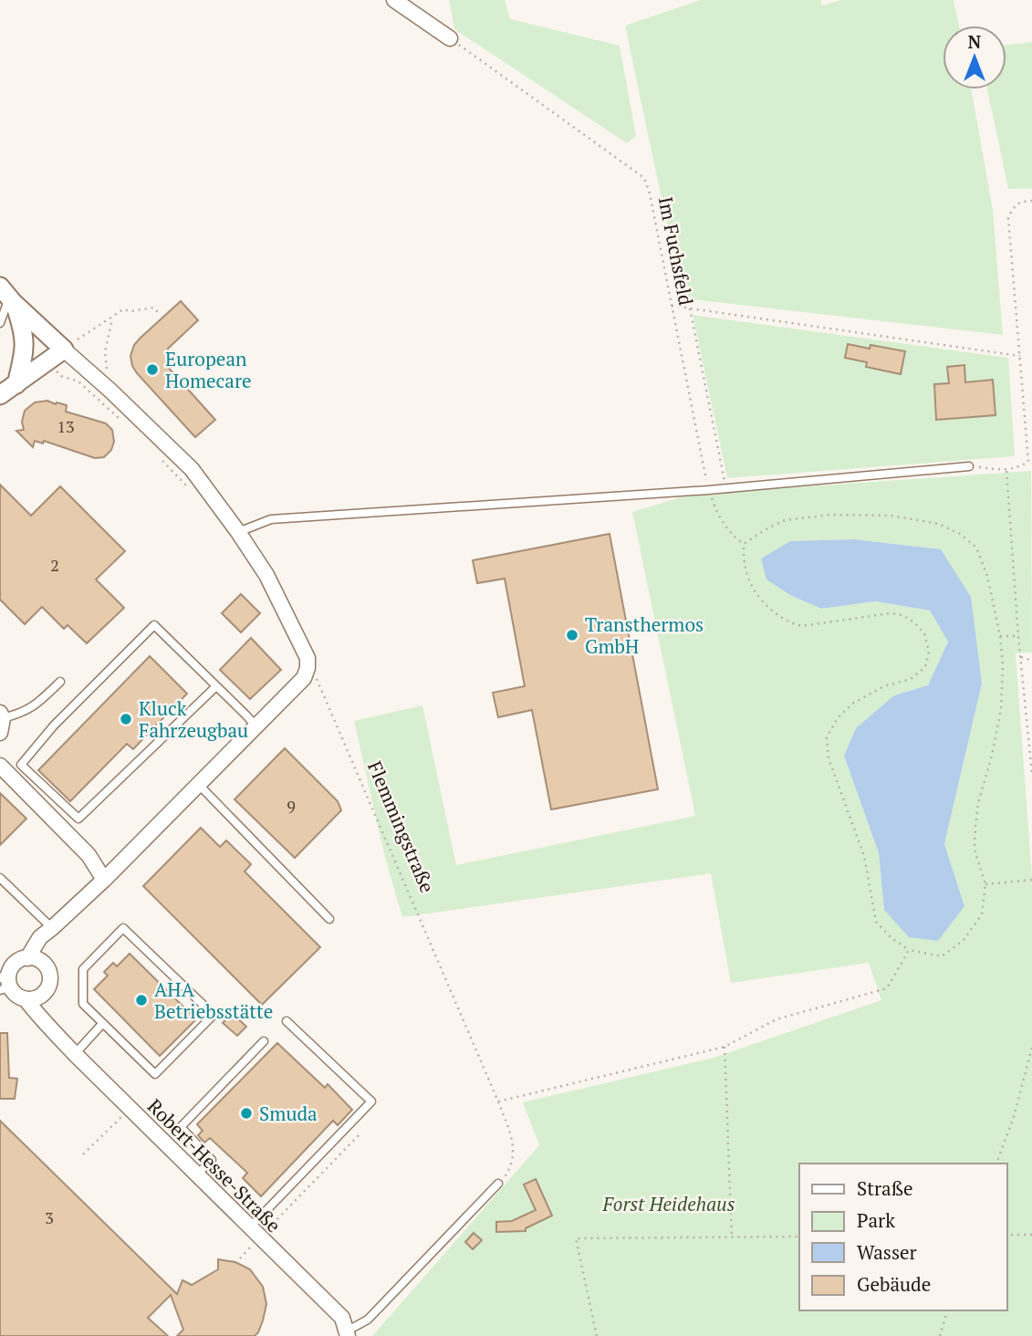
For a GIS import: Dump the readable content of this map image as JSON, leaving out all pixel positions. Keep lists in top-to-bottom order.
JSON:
{
  "streets": {
    "street": ["Robert-Hesse-Straße"],
    "path": ["Im Fuchsfeld", "Flemmingstraße"]
  },
  "parks": ["Forst Heidehaus"],
  "places": [
    "European Homecare",
    "Transthermos GmbH",
    "Kluck Fahrzeugbau",
    "AHA Betriebsstätte",
    "Smuda"
  ],
  "house_numbers": [
    "13",
    "2",
    "9",
    "3"
  ],
  "legend": [
    "Straße",
    "Park",
    "Wasser",
    "Gebäude"
  ],
  "north": "top"
}
